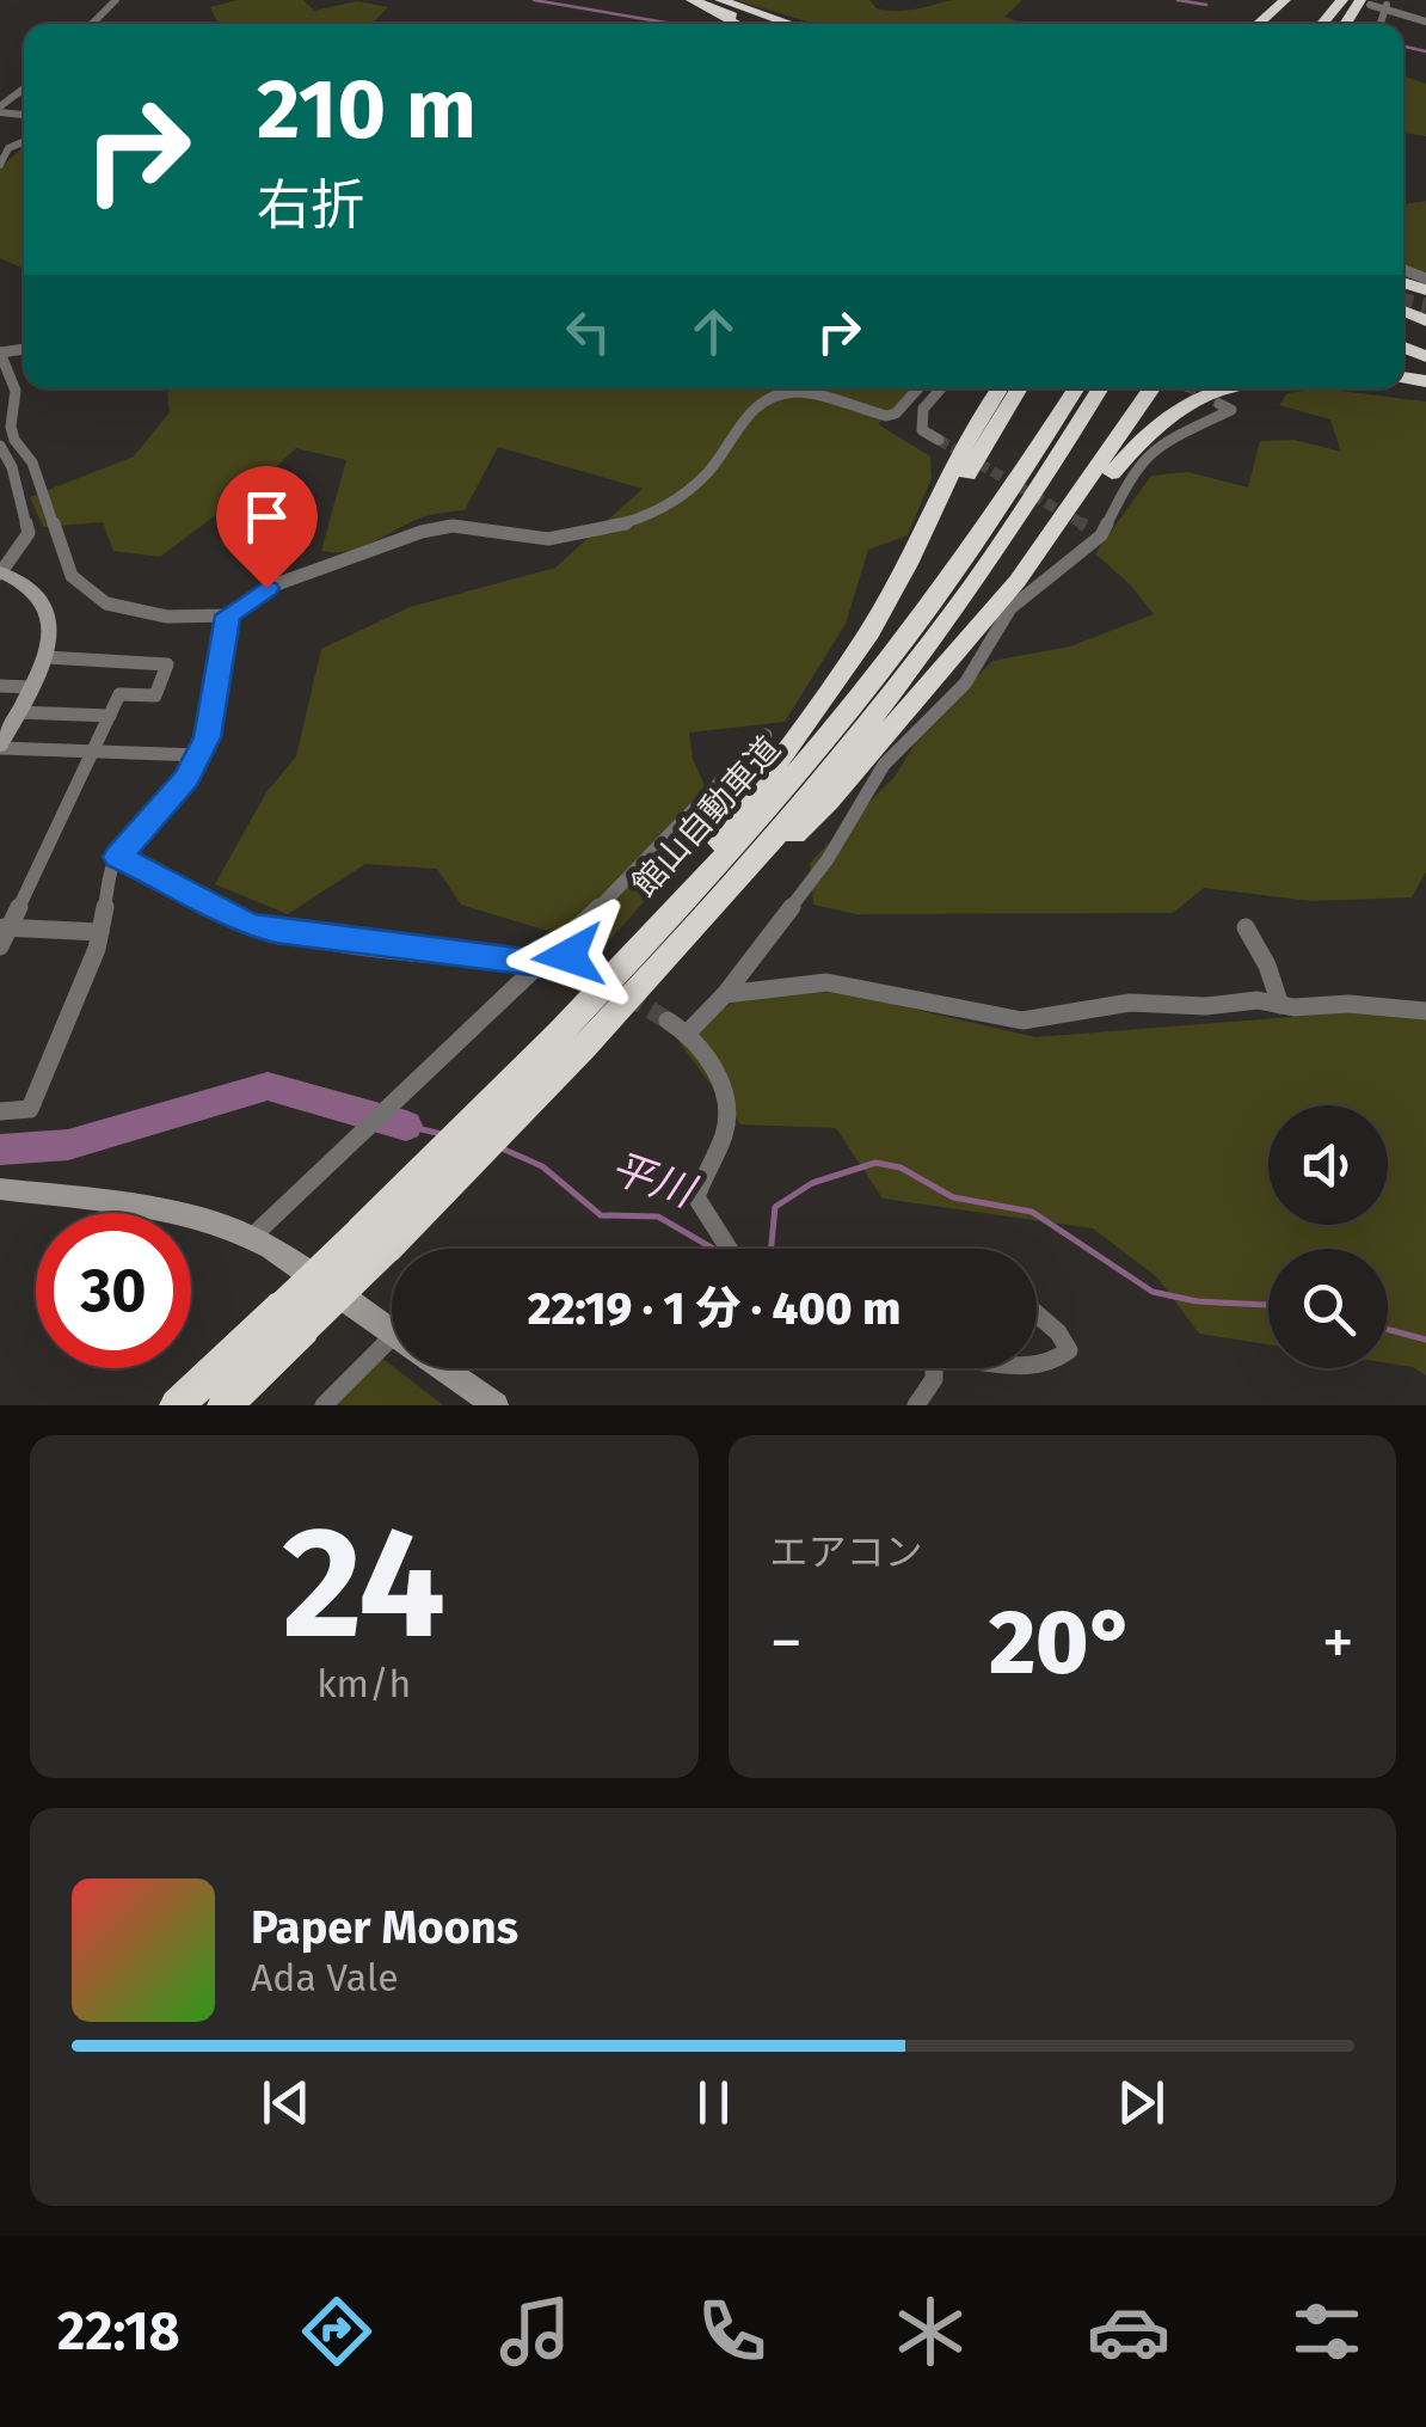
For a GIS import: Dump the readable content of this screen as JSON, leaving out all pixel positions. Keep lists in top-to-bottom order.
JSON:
{
  "streets": {
    "highway": ["館山自動車道"]
  },
  "water": ["平川"],
  "page": {
    "turn": ["210 m", "右折"],
    "limit": "30",
    "trip": "22:19 · 1 分 · 400 m",
    "tile": [
      ["24", "km/h"],
      "エアコン"
    ],
    "heat": ["−", "20°", "+"],
    "song": ["Paper Moons", "Ada Vale"],
    "tabs": "22:18"
  }
}
